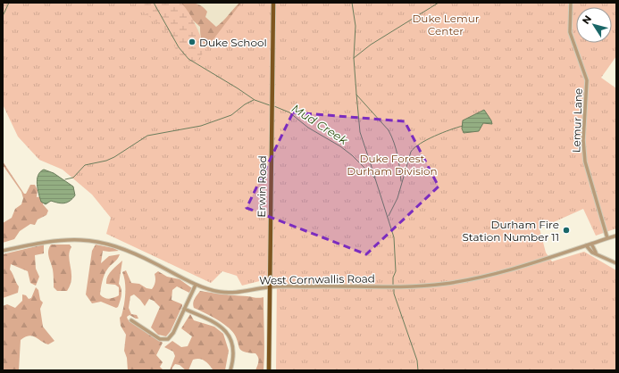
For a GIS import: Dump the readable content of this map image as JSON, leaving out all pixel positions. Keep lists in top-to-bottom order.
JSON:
{
  "streets": {
    "main road": ["Erwin Road"],
    "street": ["Lemur Lane", "West Cornwallis Road"]
  },
  "crossings": [
    ["Lemur Lane", "West Cornwallis Road"],
    ["Erwin Road", "West Cornwallis Road"]
  ],
  "water": ["Mud Creek"],
  "parks": ["Duke Lemur Center", "Duke Forest Durham Division"],
  "places": ["Duke School", "Durham Fire Station Number 11"],
  "north": "top left"
}
